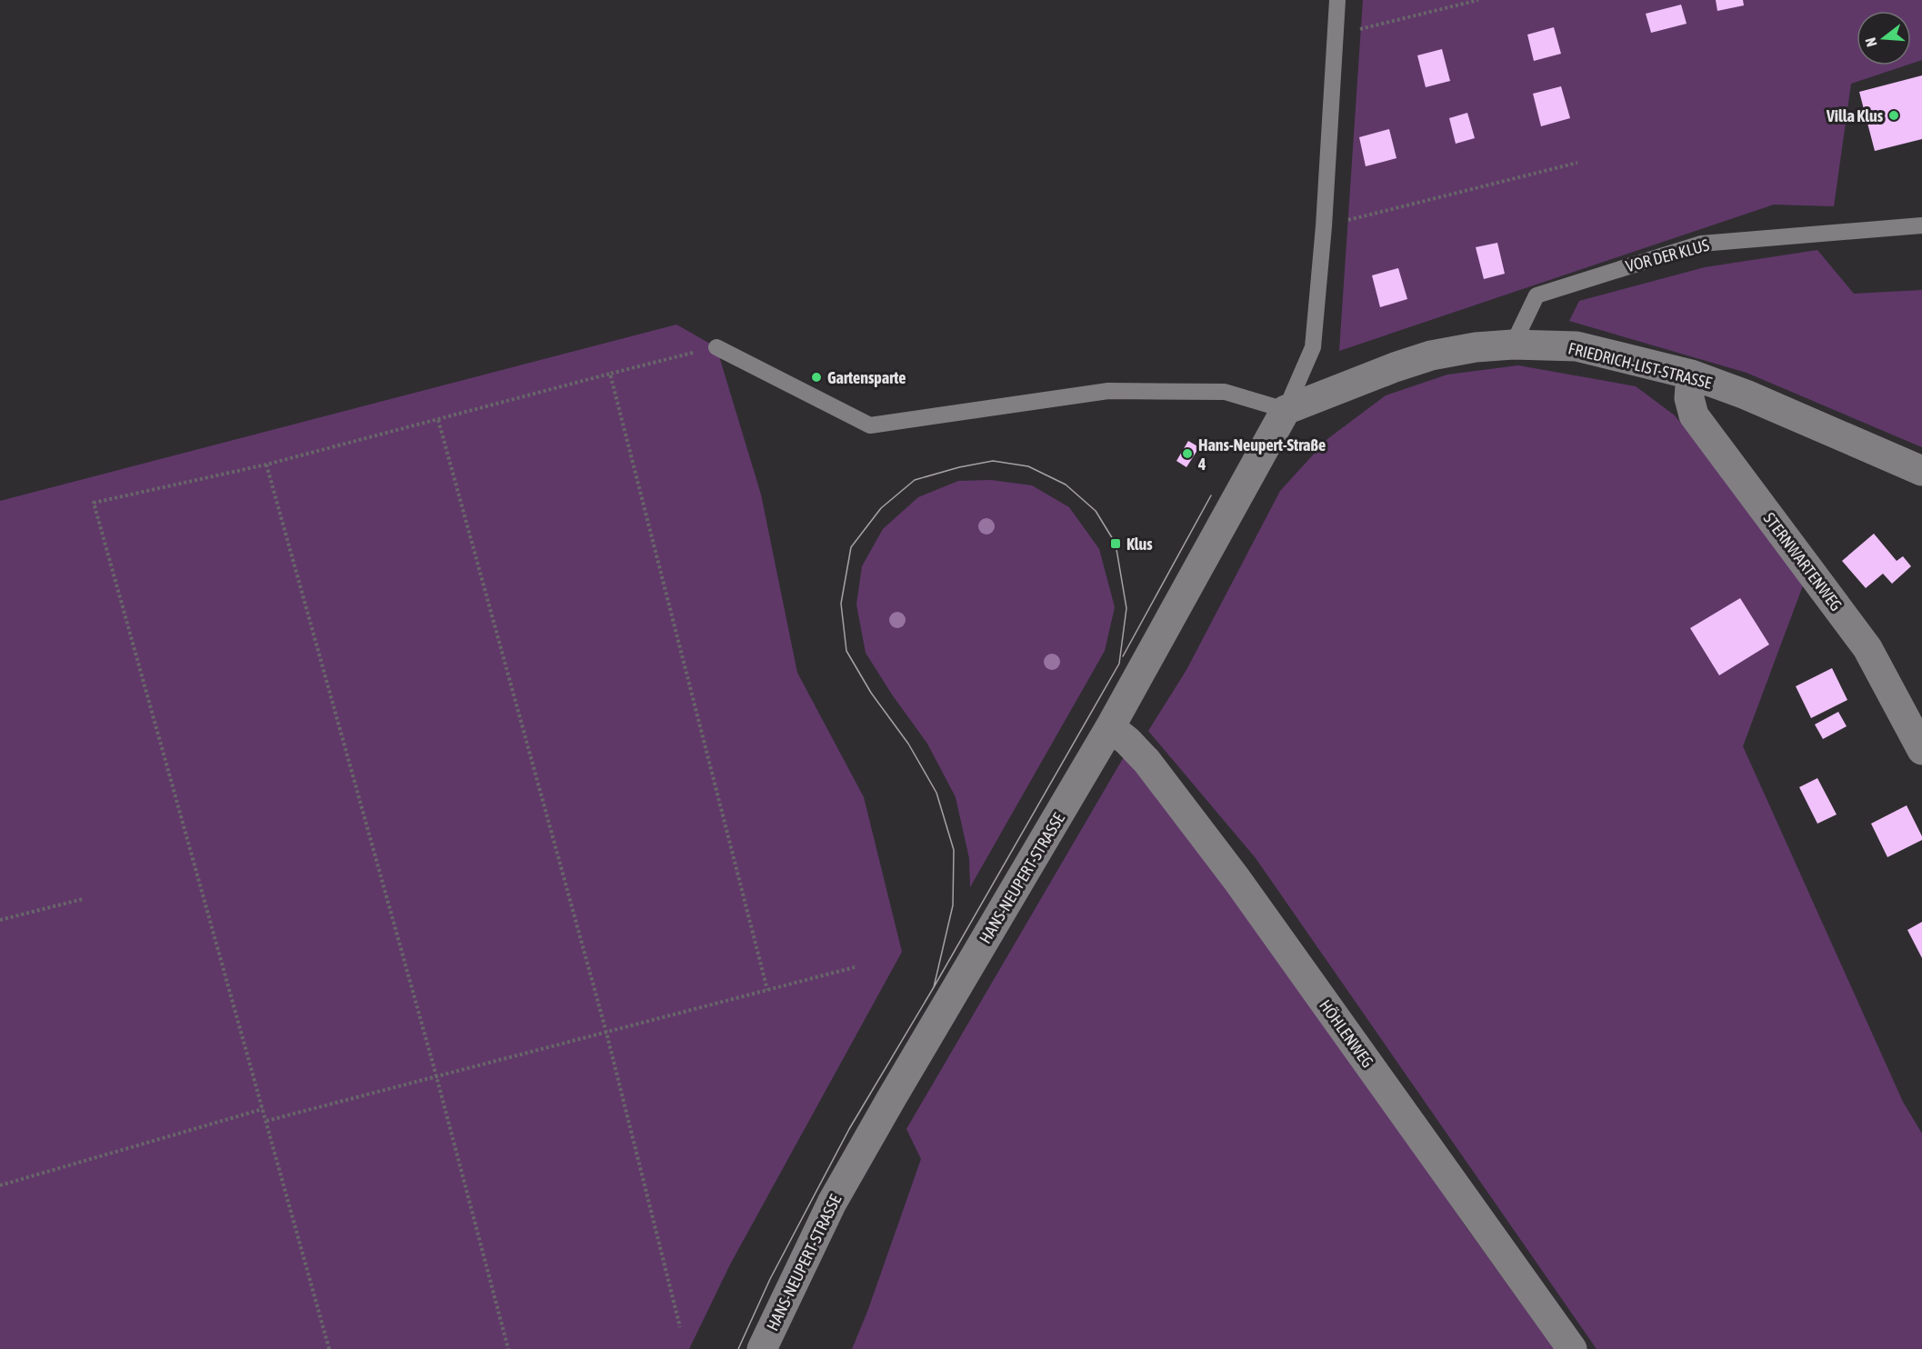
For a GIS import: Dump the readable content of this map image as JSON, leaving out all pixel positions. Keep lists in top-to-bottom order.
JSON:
{
  "streets": {
    "street": [
      "FRIEDRICH-LIST-STRASSE",
      "STERNWARTENWEG",
      "HANS-NEUPERT-STRASSE",
      "HÖHLENWEG"
    ],
    "lane": ["VOR DER KLUS"]
  },
  "crossings": [
    ["VOR DER KLUS", "FRIEDRICH-LIST-STRASSE"],
    ["FRIEDRICH-LIST-STRASSE", "STERNWARTENWEG"],
    ["FRIEDRICH-LIST-STRASSE", "HANS-NEUPERT-STRASSE"],
    ["HANS-NEUPERT-STRASSE", "HÖHLENWEG"]
  ],
  "places": {
    "other": ["Villa Klus", "Gartensparte", "Hans-Neupert-Straße 4"],
    "transit": ["Klus"]
  },
  "north": "left"
}
